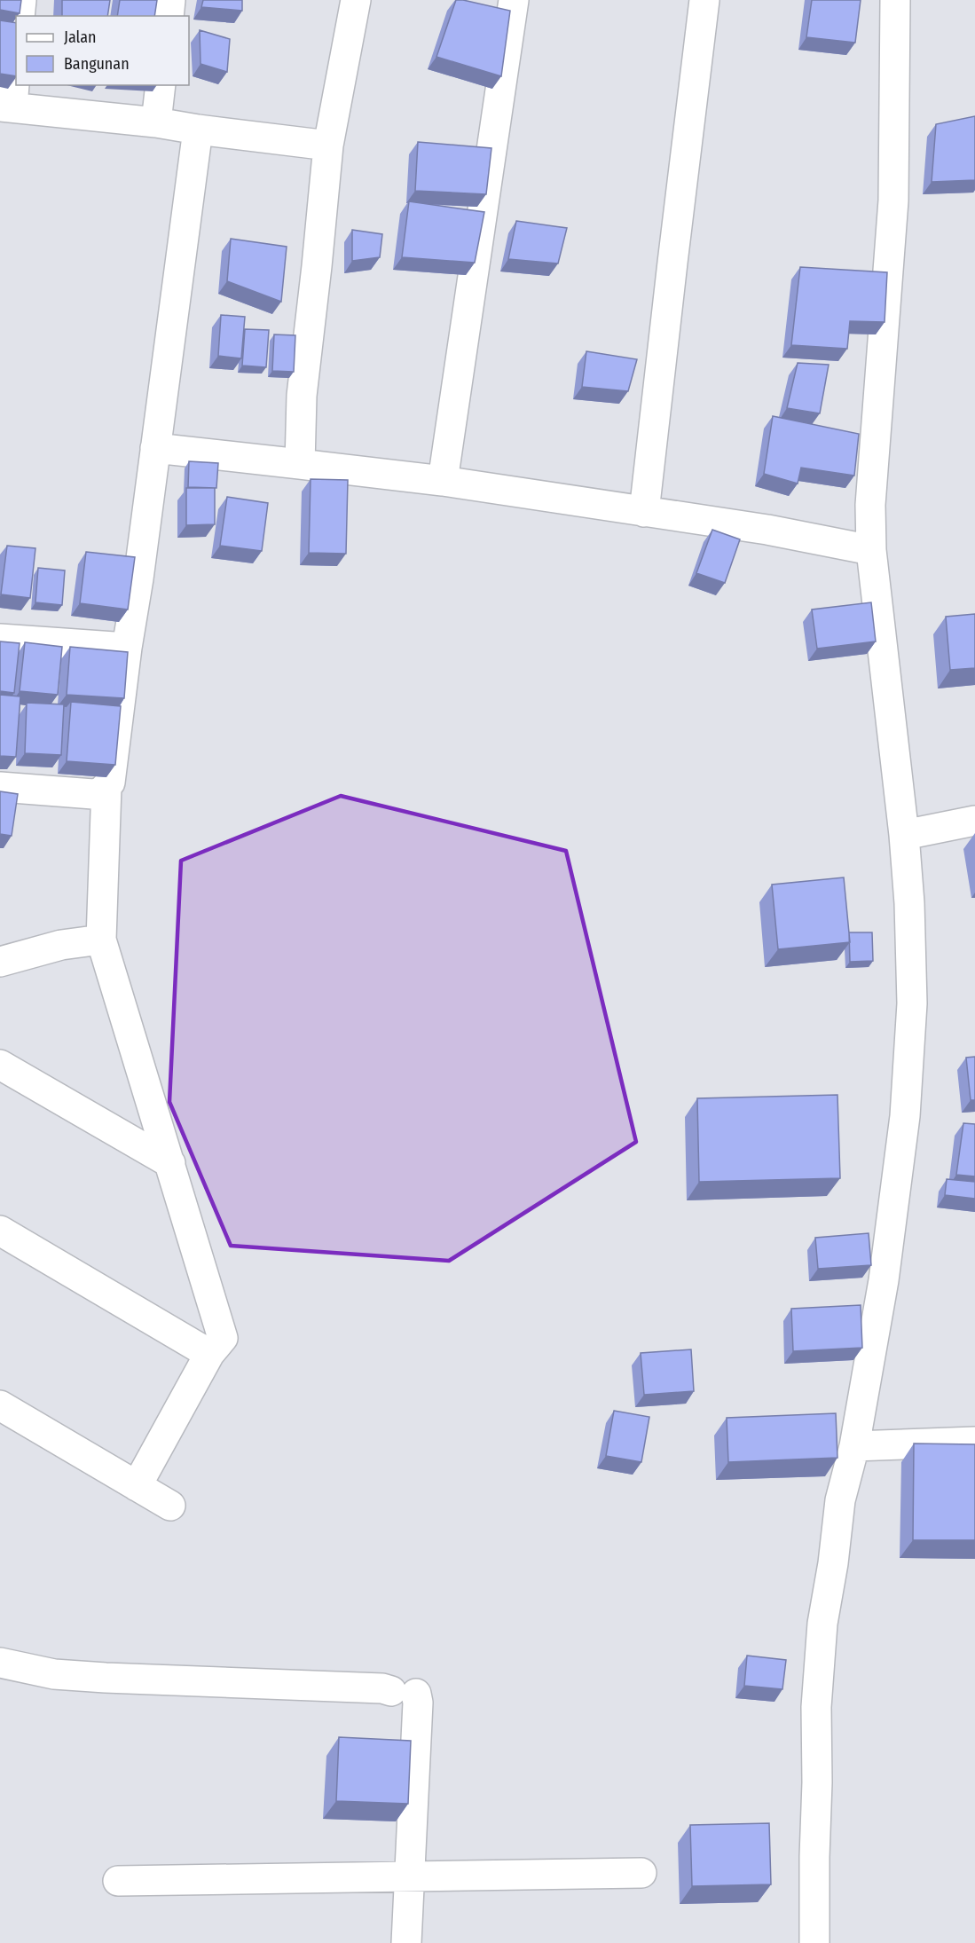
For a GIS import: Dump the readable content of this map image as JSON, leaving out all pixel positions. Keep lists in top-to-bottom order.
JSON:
{
  "legend": ["Jalan", "Bangunan"]
}
